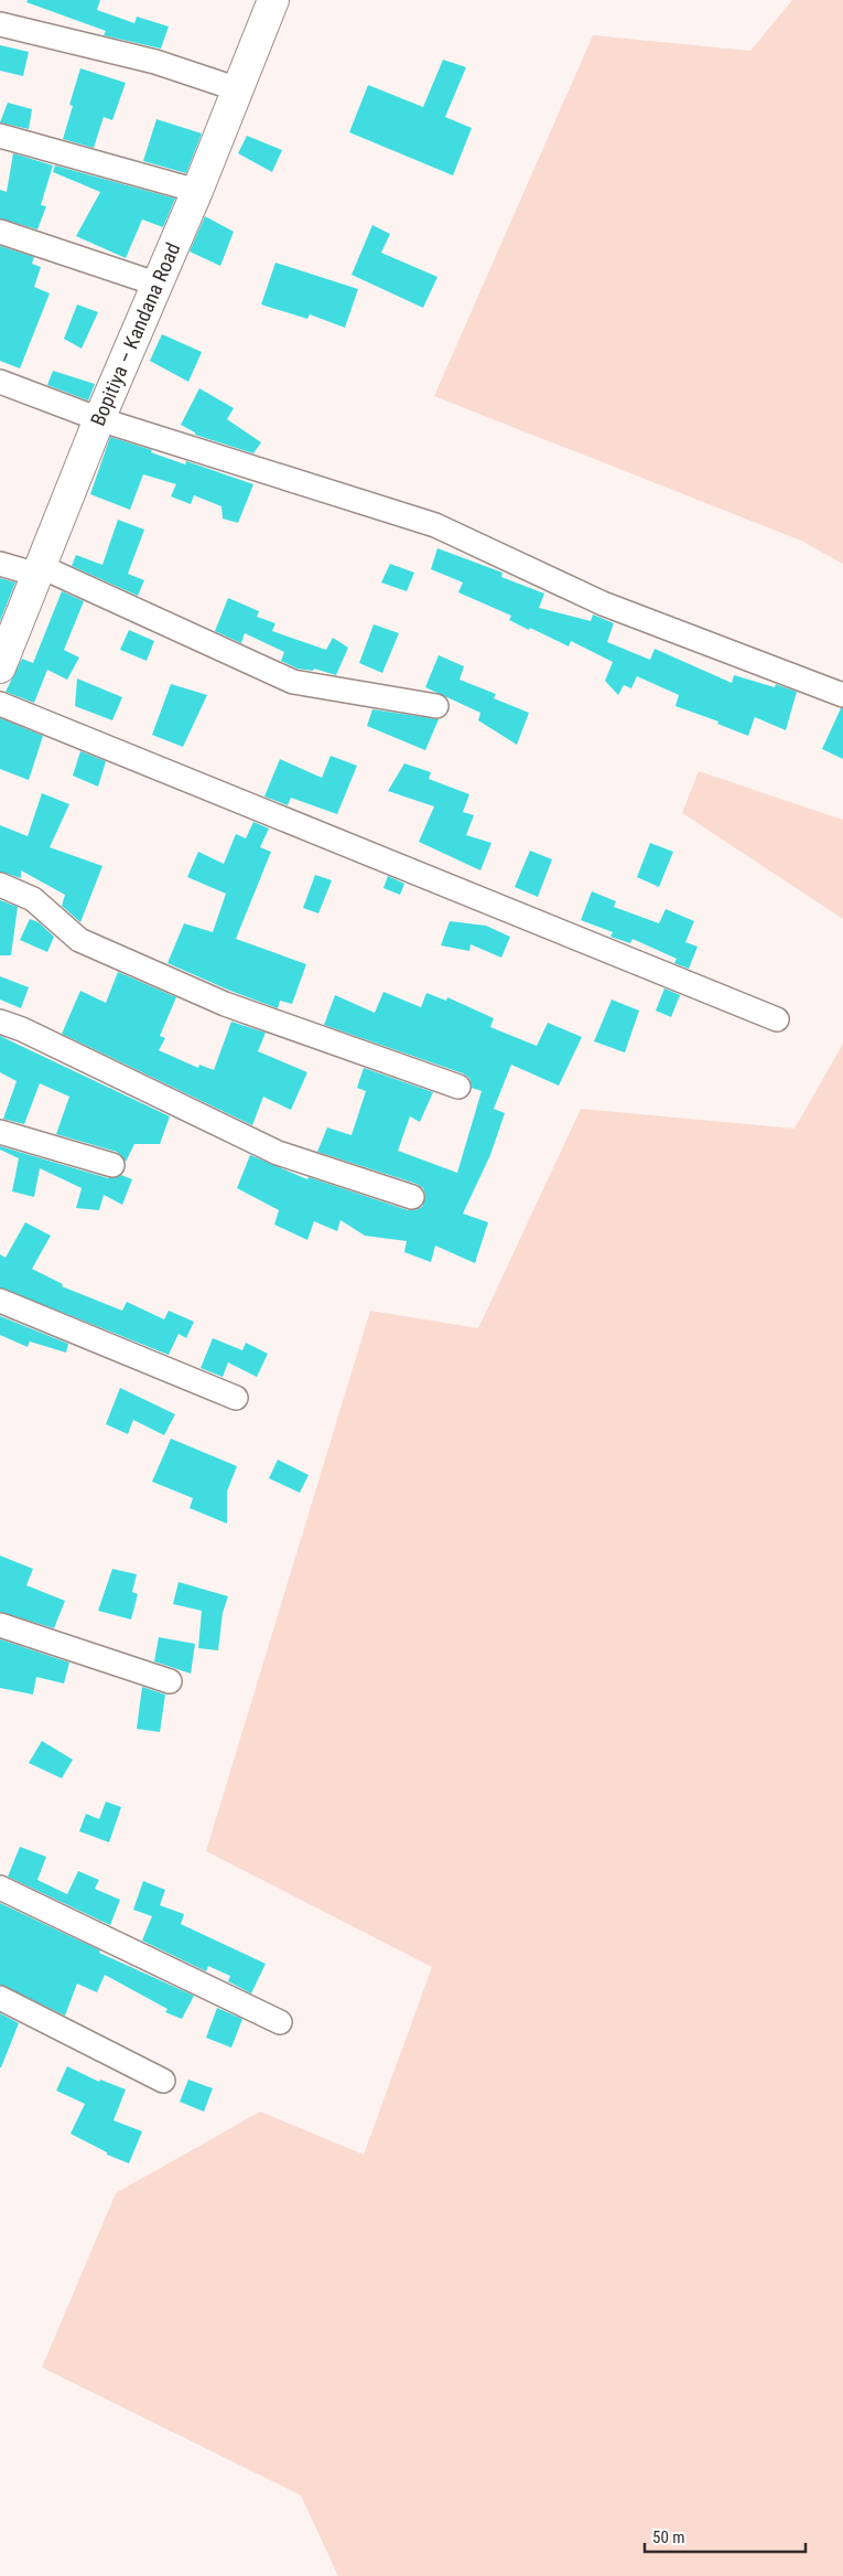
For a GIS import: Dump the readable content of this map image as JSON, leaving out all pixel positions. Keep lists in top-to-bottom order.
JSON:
{
  "streets": {
    "street": ["Bopitiya – Kandana Road"]
  },
  "scale_bar": "50 m"
}
